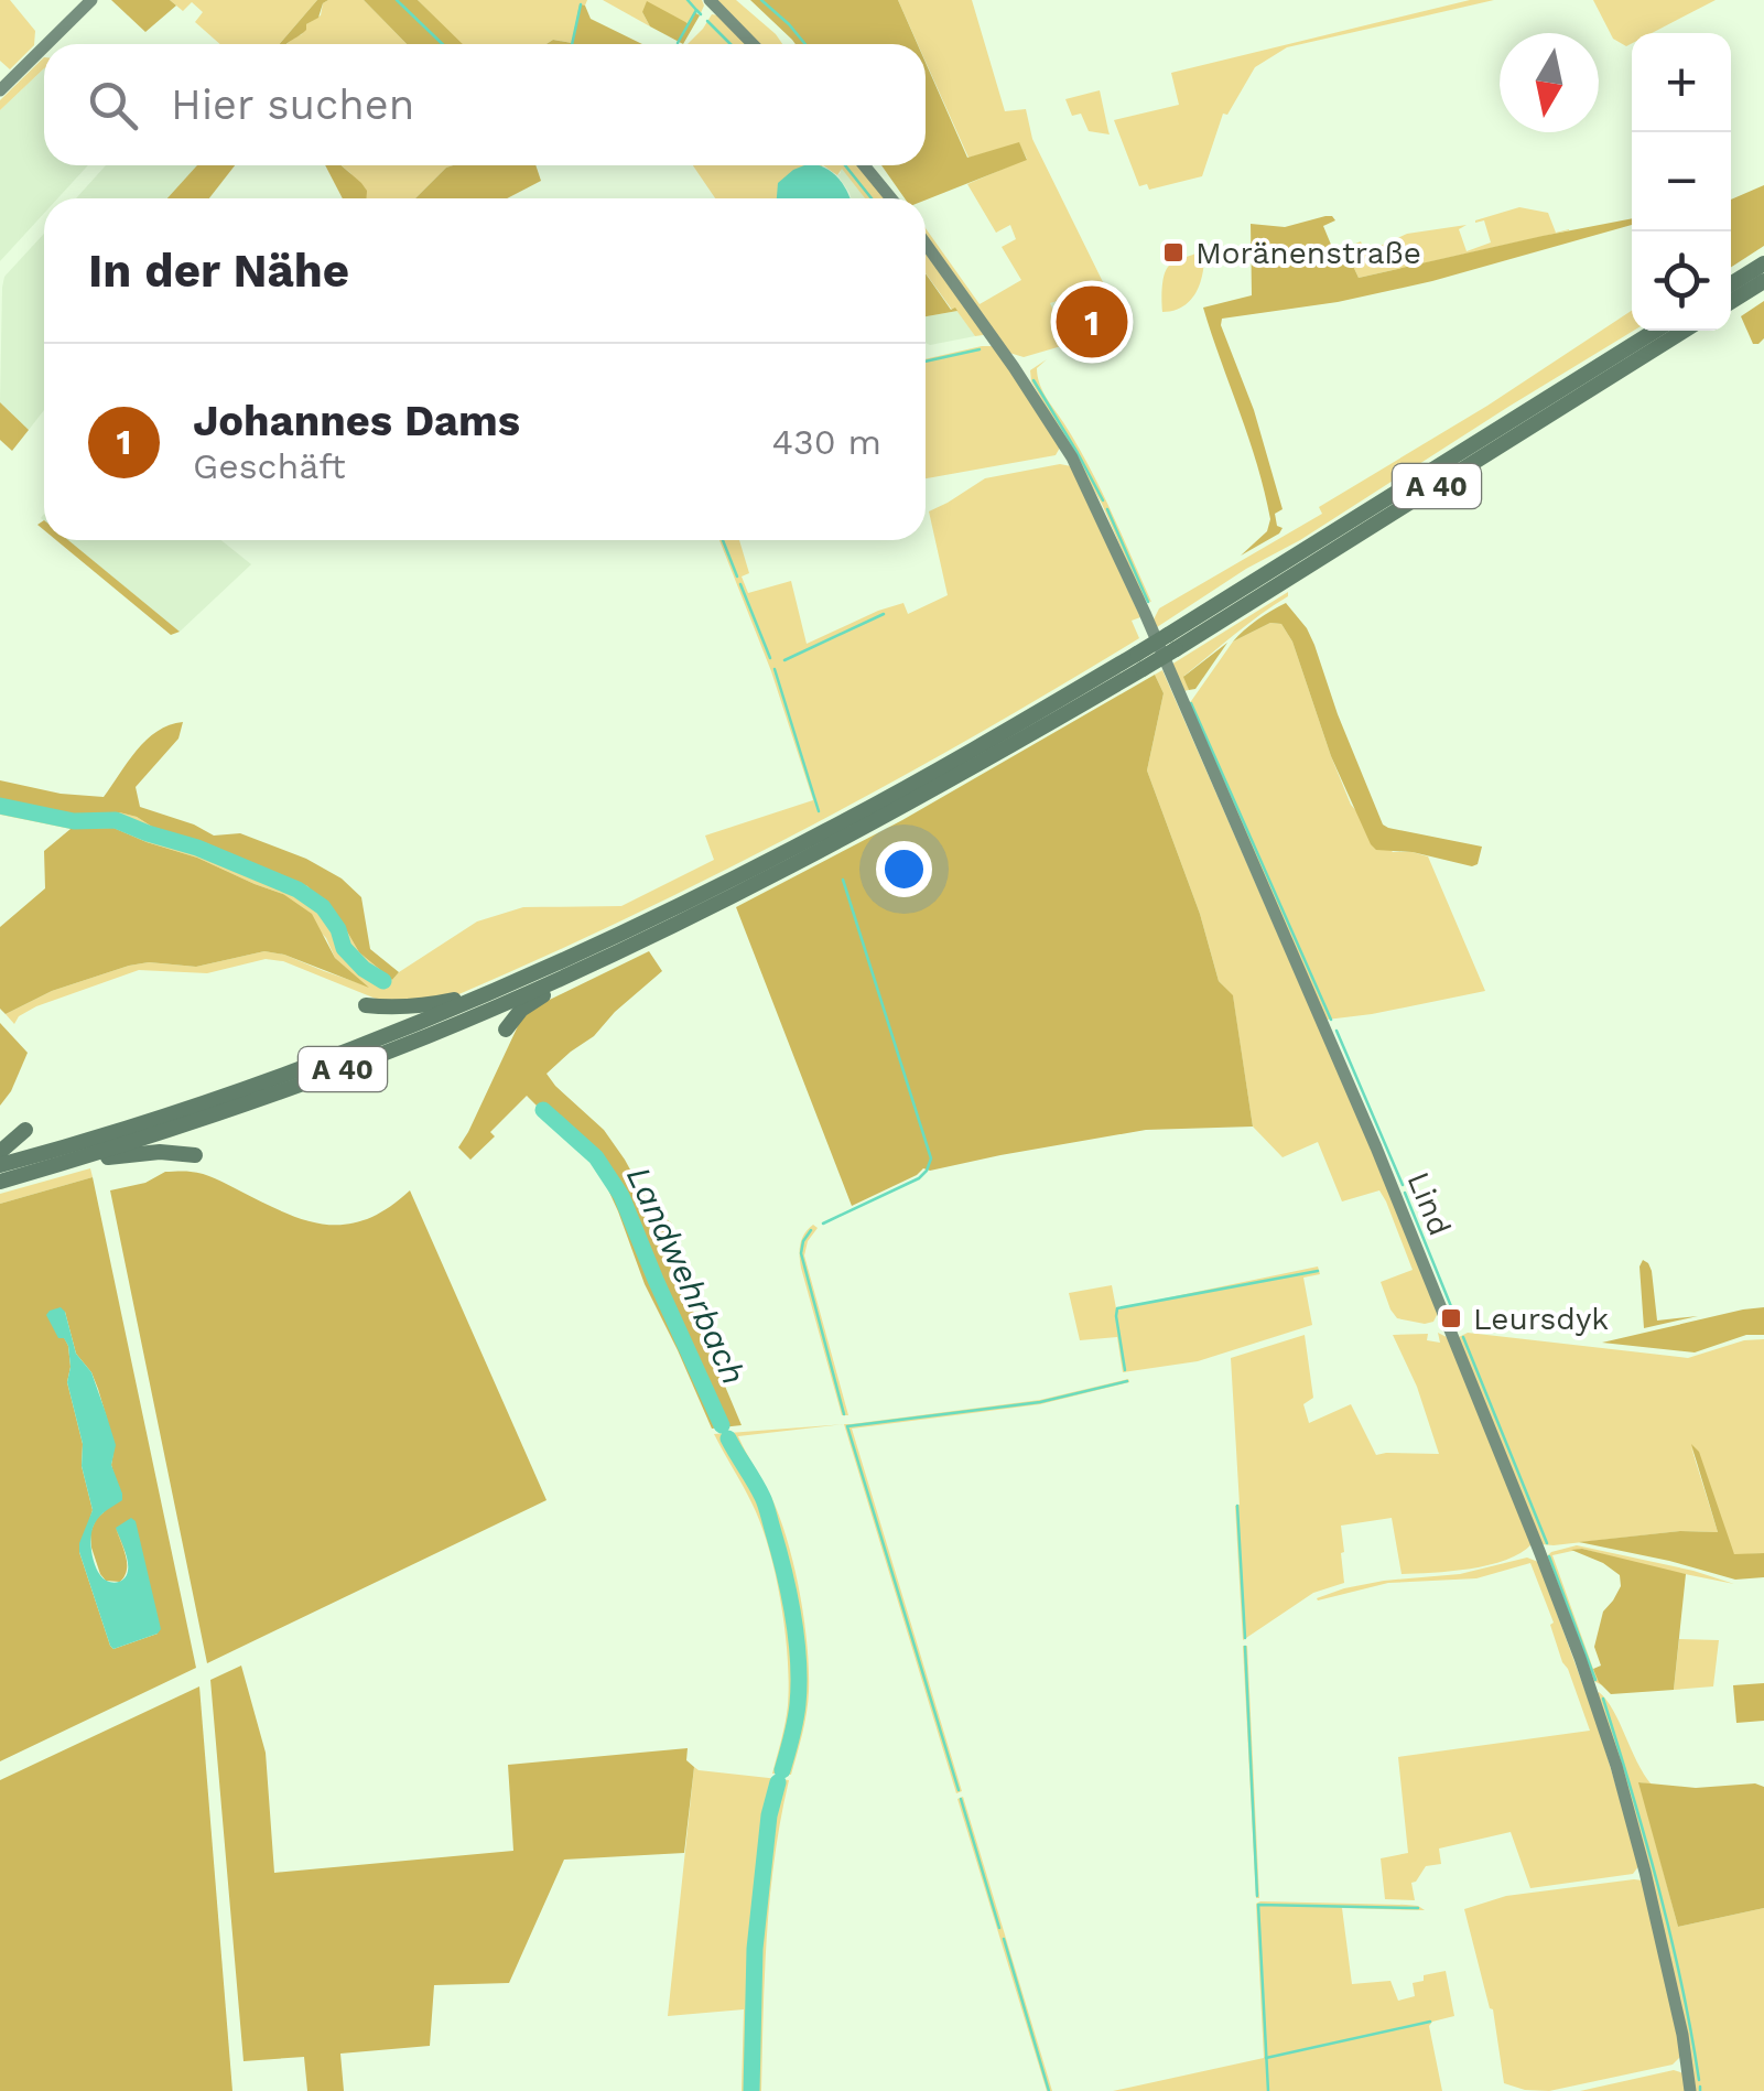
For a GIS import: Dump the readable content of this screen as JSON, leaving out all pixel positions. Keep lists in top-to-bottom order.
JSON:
{
  "streets": {
    "highway": ["A 40"],
    "main road": ["Lind"]
  },
  "water": ["Landwehrbach"],
  "places": {
    "transit": ["Moränenstraße", "Leursdyk"]
  },
  "north": "bottom",
  "page": {
    "map_buttons": ["+", "−"],
    "search": "Hier suchen",
    "heading": "In der Nähe",
    "pins": "1",
    "list": [
      {
        "mark": "1",
        "name": "Johannes Dams",
        "note": "Geschäft",
        "value": "430 m"
      }
    ]
  }
}
